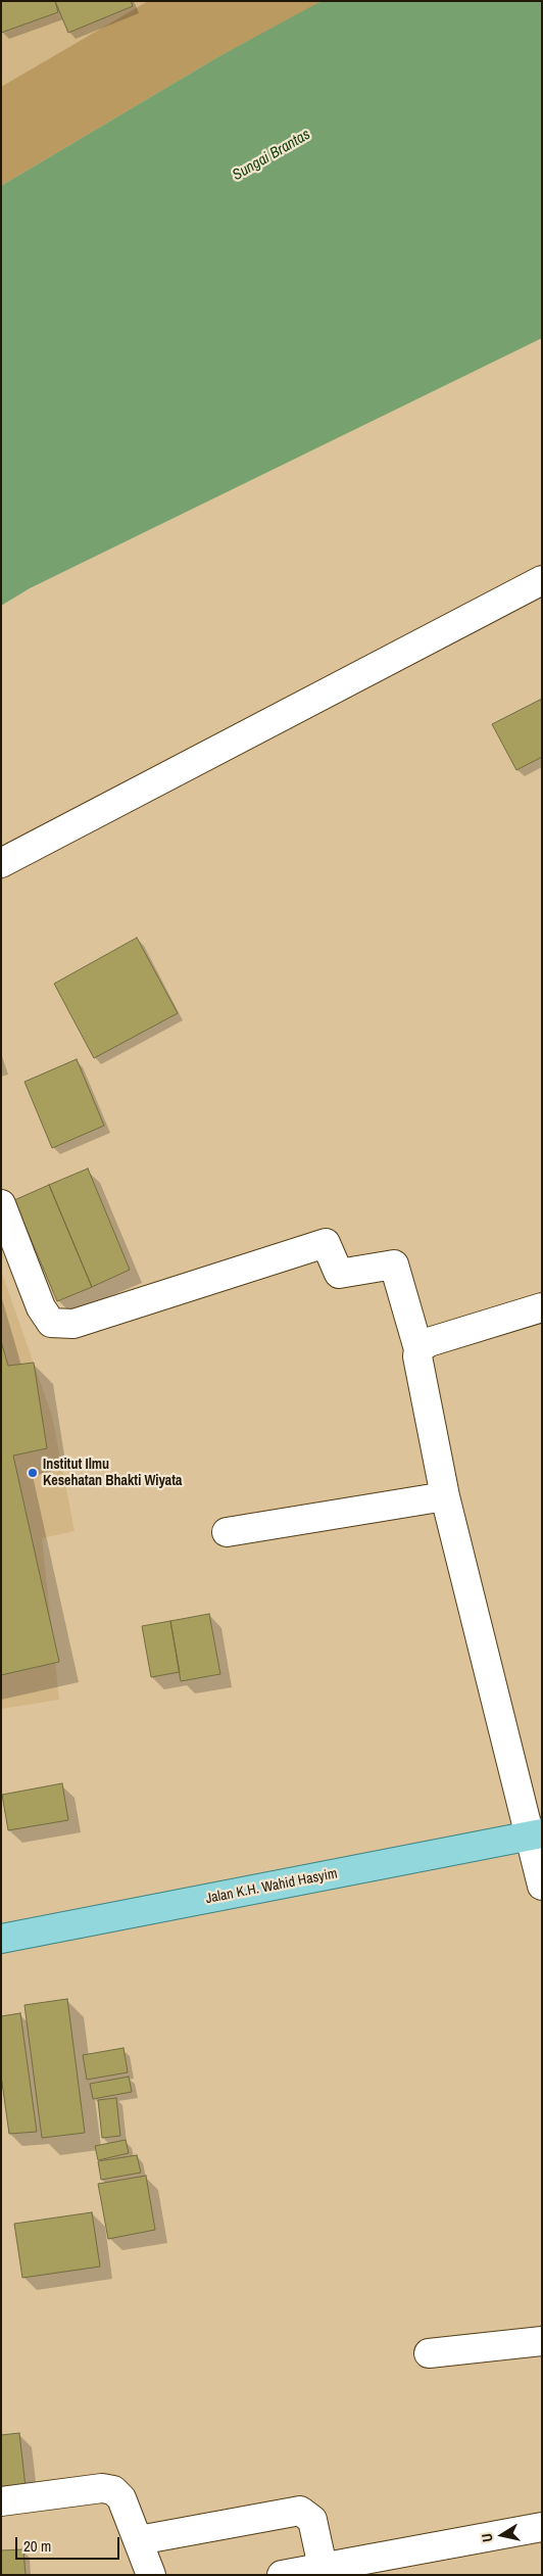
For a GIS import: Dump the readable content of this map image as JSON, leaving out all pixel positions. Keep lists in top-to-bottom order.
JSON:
{
  "streets": {
    "main road": ["Jalan K.H. Wahid Hasyim"]
  },
  "water": ["Sungai Brantas"],
  "places": ["Institut Ilmu Kesehatan Bhakti Wiyata"],
  "scale_bar": "20 m",
  "north": "left"
}
